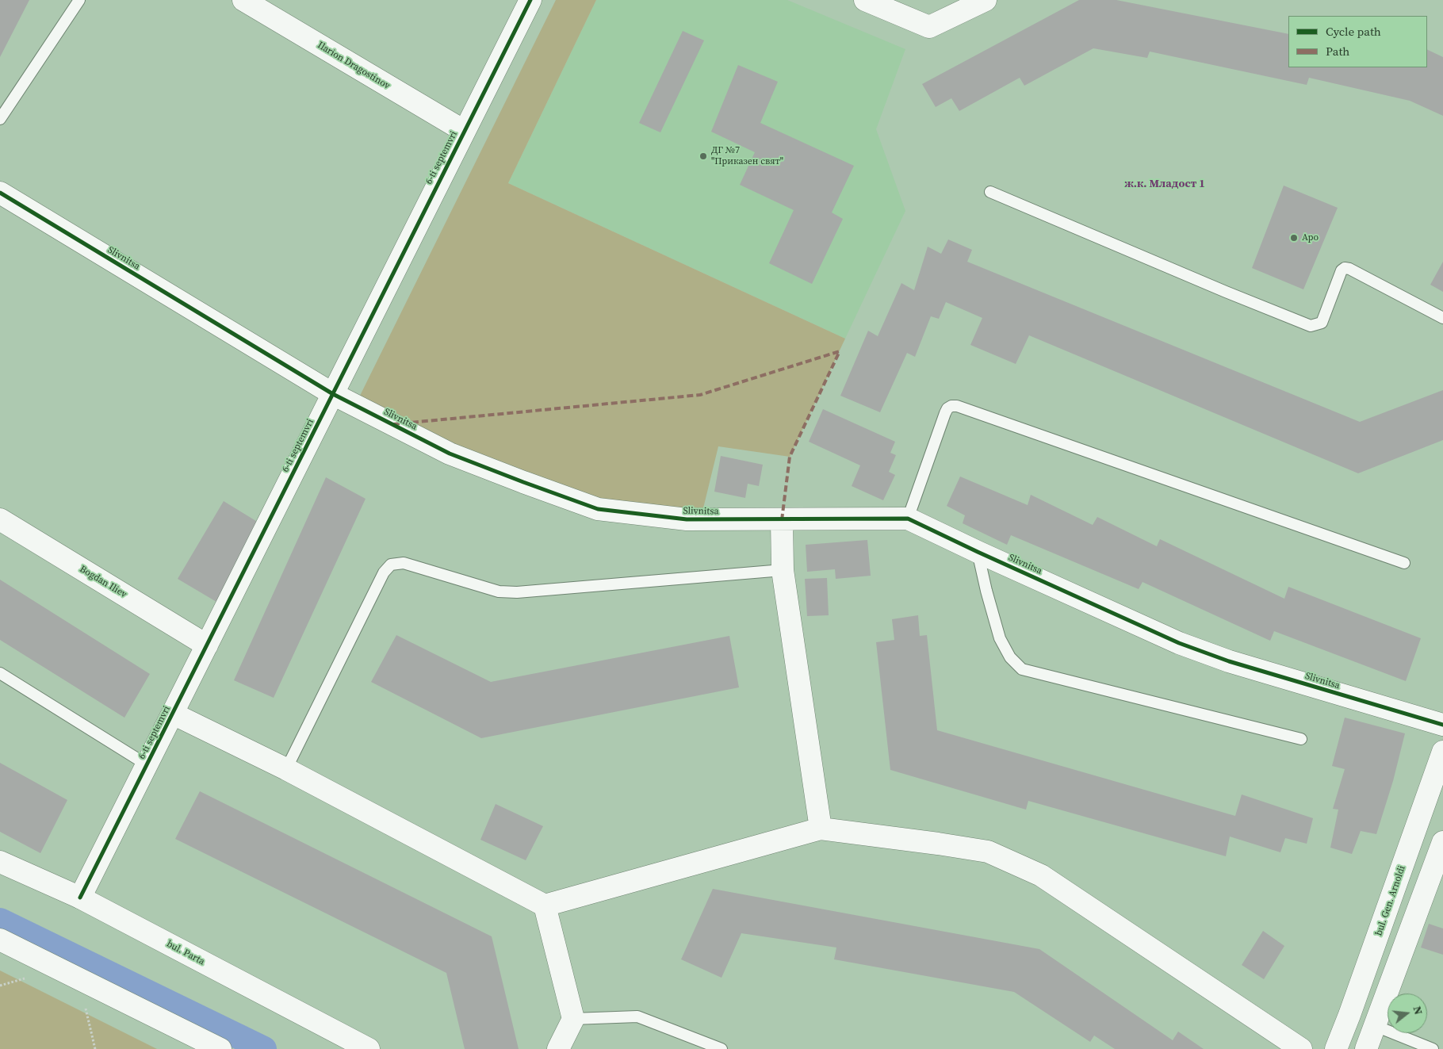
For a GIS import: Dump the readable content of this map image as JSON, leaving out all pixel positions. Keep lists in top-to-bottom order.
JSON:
{
  "streets": {
    "street": [
      "Ilarion Dragostinov",
      "6-ti septemvri",
      "Slivnitsa",
      "Bogdan Iliev",
      "bul. Gen. Arnoldi",
      "bul. Parta"
    ]
  },
  "crossings": [
    ["Ilarion Dragostinov", "6-ti septemvri"],
    ["6-ti septemvri", "Slivnitsa"],
    ["6-ti septemvri", "Bogdan Iliev"],
    ["6-ti septemvri", "bul. Parta"]
  ],
  "districts": ["ж.к. Младост 1"],
  "places": ["ДГ №7 \"Приказен свят\"", "Аро"],
  "legend": ["Cycle path", "Path"],
  "north": "right"
}
